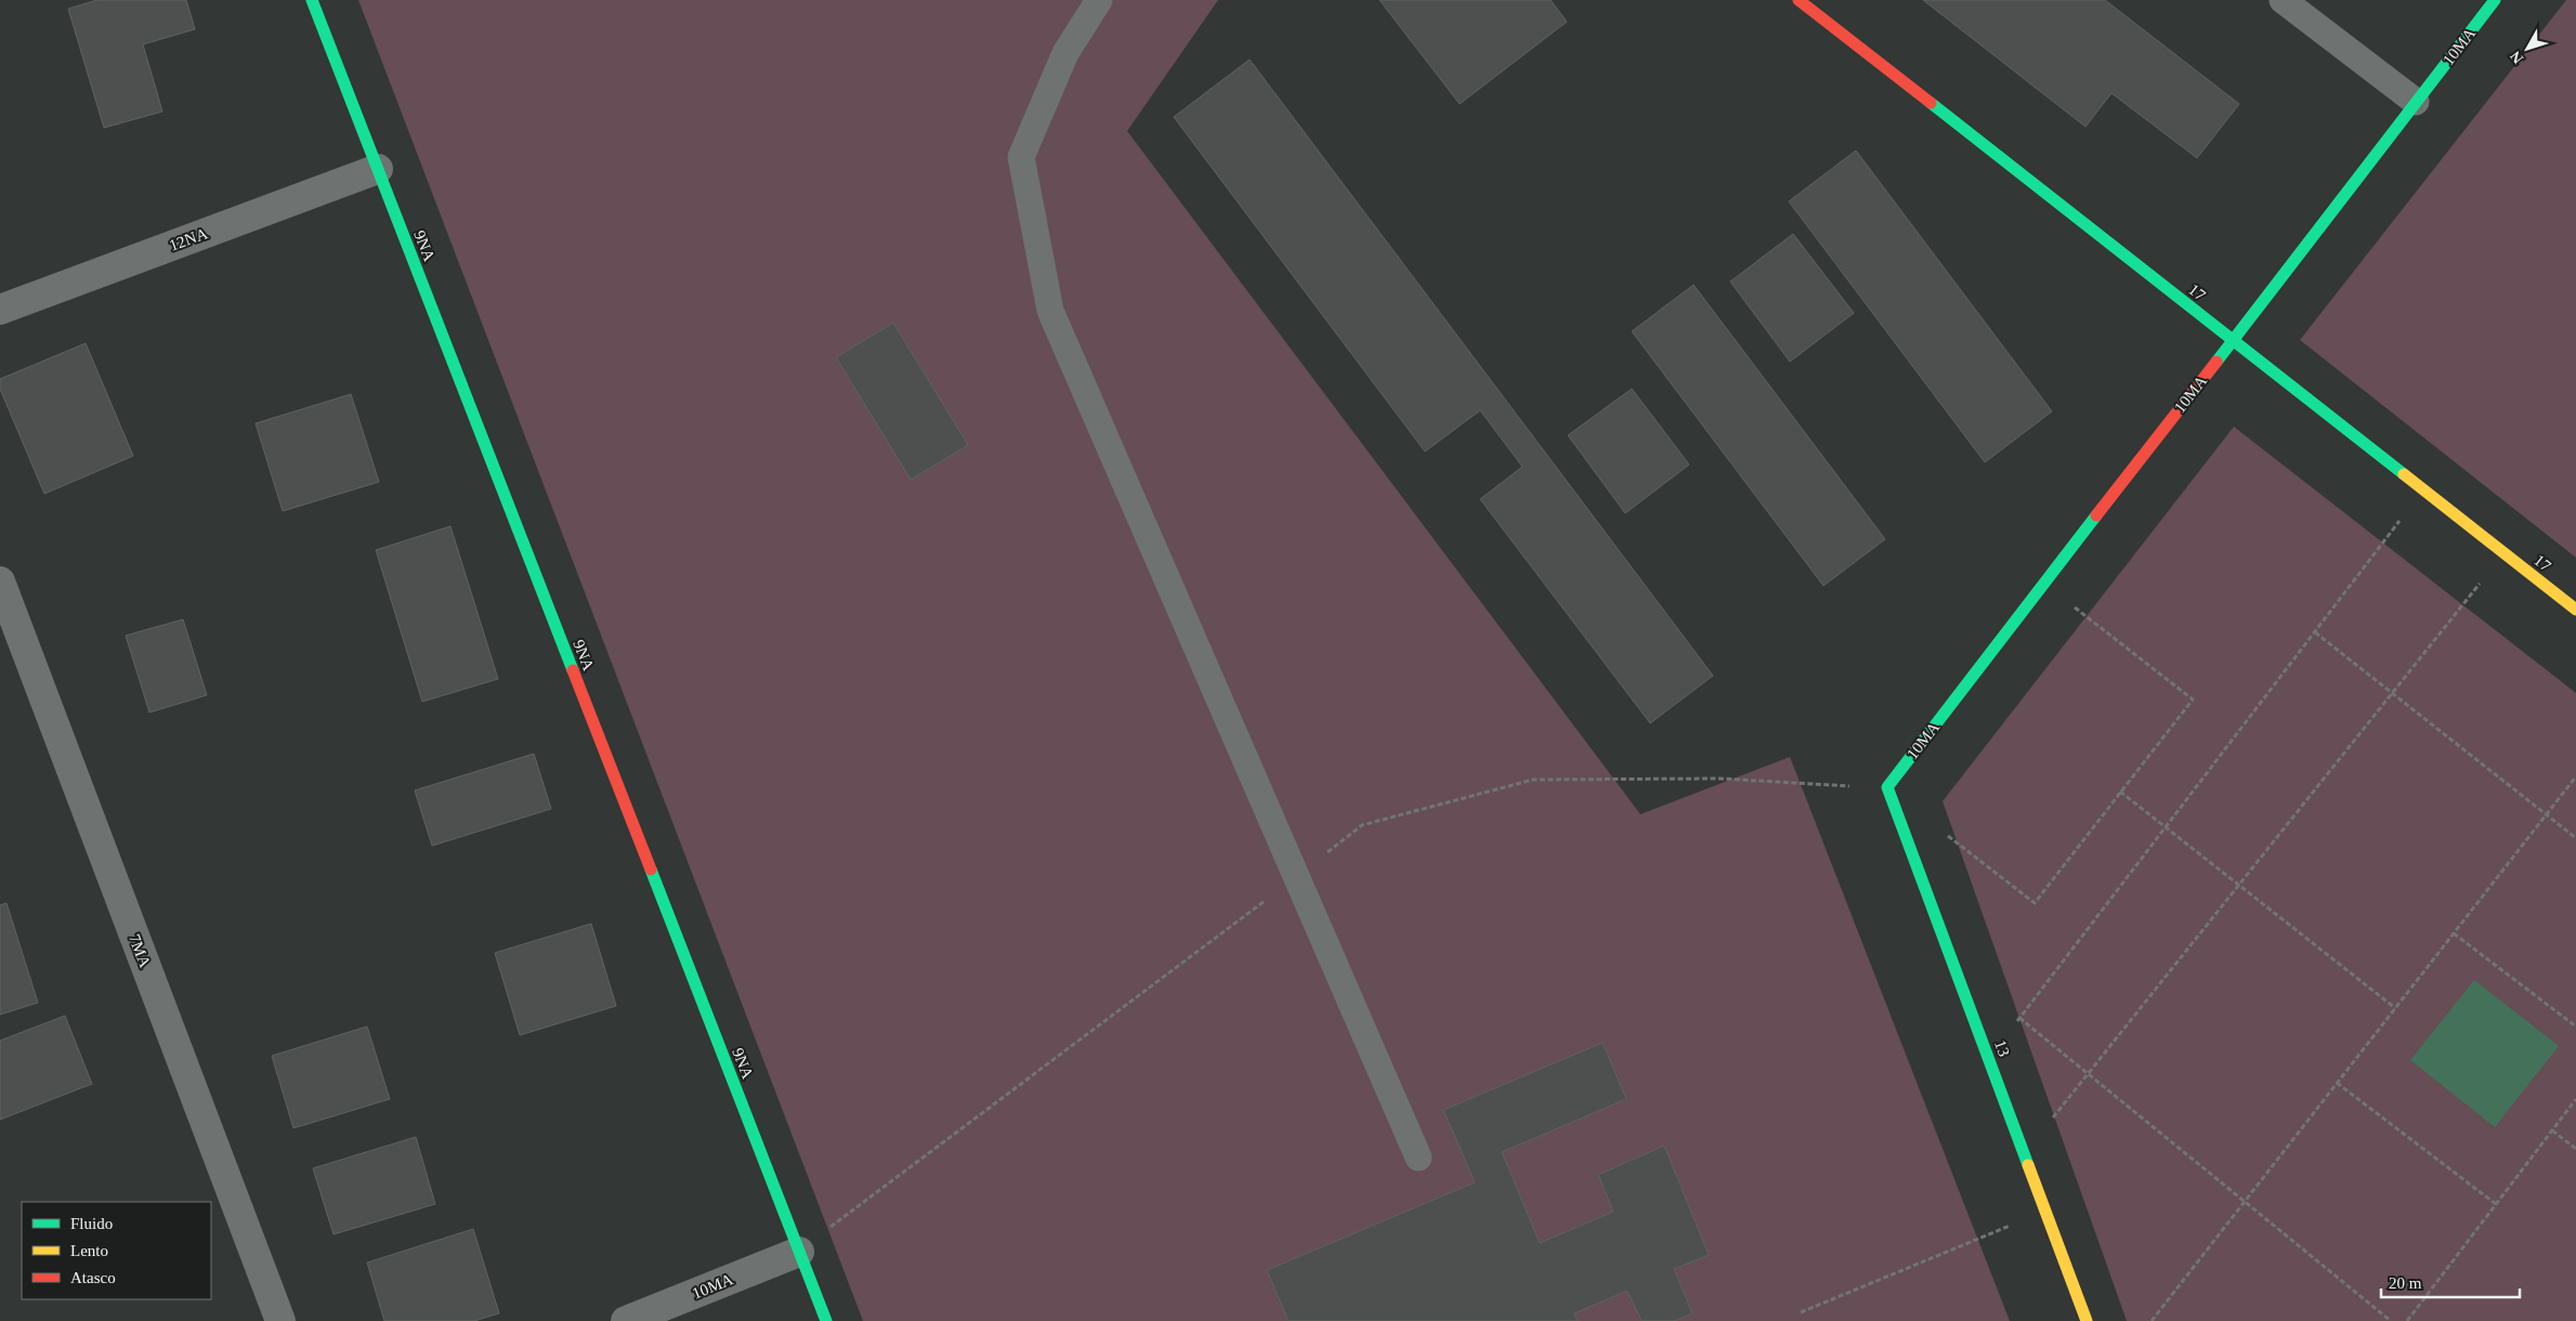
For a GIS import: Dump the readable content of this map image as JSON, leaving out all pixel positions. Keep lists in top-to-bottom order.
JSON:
{
  "streets": {
    "street": [
      "10MA",
      "12NA",
      "9NA",
      "17",
      "7MA",
      "13"
    ]
  },
  "crossings": [
    ["10MA", "9NA"],
    ["10MA", "17"],
    ["10MA", "13"],
    ["12NA", "9NA"]
  ],
  "legend": ["Fluido", "Lento", "Atasco"],
  "scale_bar": "20 m",
  "north": "bottom left"
}
